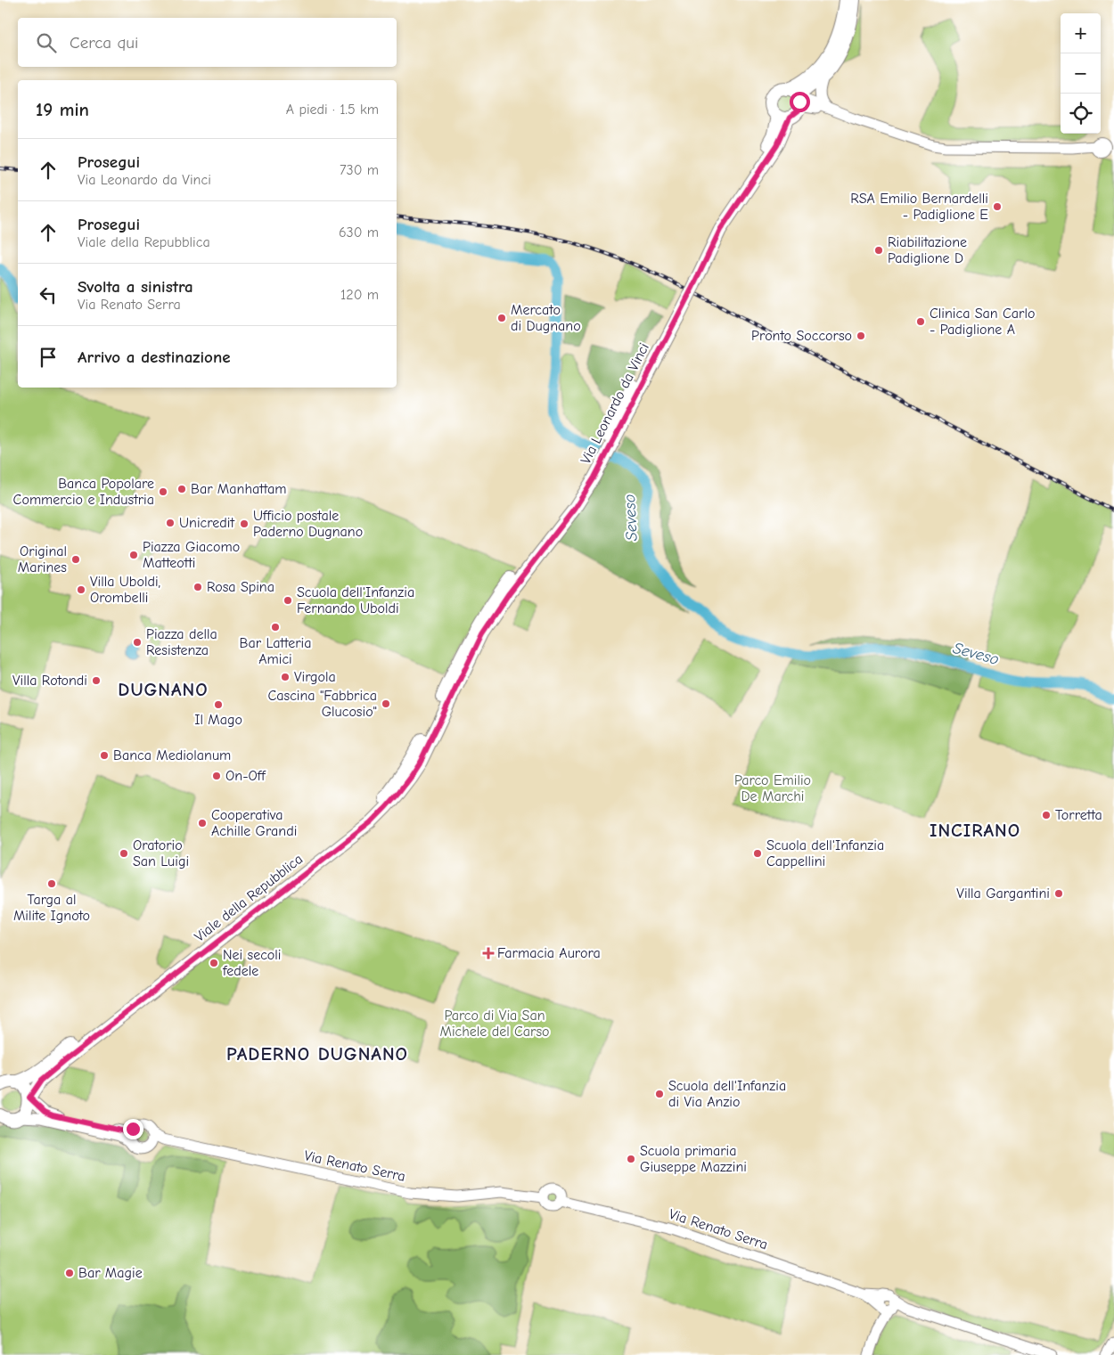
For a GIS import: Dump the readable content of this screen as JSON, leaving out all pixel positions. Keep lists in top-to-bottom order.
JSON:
{
  "streets": {
    "main road": ["Via Leonardo da Vinci", "Viale della Repubblica"],
    "street": ["Via Renato Serra"]
  },
  "crossings": [
    ["Via Leonardo da Vinci", "Viale della Repubblica"]
  ],
  "districts": ["DUGNANO", "INCIRANO", "PADERNO DUGNANO"],
  "water": ["Seveso"],
  "parks": ["Parco Emilio De Marchi", "Parco di Via San Michele del Carso"],
  "places": {
    "other": [
      "RSA Emilio Bernardelli - Padiglione E",
      "Riabilitazione Padiglione D",
      "Mercato di Dugnano",
      "Clinica San Carlo - Padiglione A",
      "Pronto Soccorso",
      "Bar Manhattam",
      "Banca Popolare Commercio e Industria",
      "Unicredit",
      "Ufficio postale Paderno Dugnano",
      "Piazza Giacomo Matteotti",
      "Original Marines",
      "Rosa Spina",
      "Villa Uboldi, Orombelli",
      "Scuola dell'Infanzia Fernando Uboldi",
      "Bar Latteria Amici",
      "Piazza della Resistenza",
      "Virgola",
      "Villa Rotondi",
      "Cascina \"Fabbrica Glucosio\"",
      "Il Mago",
      "Banca Mediolanum",
      "On-Off",
      "Torretta",
      "Cooperativa Achille Grandi",
      "Oratorio San Luigi",
      "Scuola dell'Infanzia Cappellini",
      "Targa al Milite Ignoto",
      "Villa Gargantini",
      "Nei secoli fedele",
      "Scuola dell'Infanzia di Via Anzio",
      "Scuola primaria Giuseppe Mazzini",
      "Bar Magie"
    ],
    "health": ["Farmacia Aurora"]
  },
  "page": {
    "map_buttons": ["+", "−"],
    "search": "Cerca qui",
    "heading": ["19 min", "A piedi · 1.5 km"],
    "list": [
      ["Prosegui", "Via Leonardo da Vinci", "730 m"],
      ["Prosegui", "Viale della Repubblica", "630 m"],
      ["Svolta a sinistra", "Via Renato Serra", "120 m"],
      "Arrivo a destinazione"
    ]
  }
}
